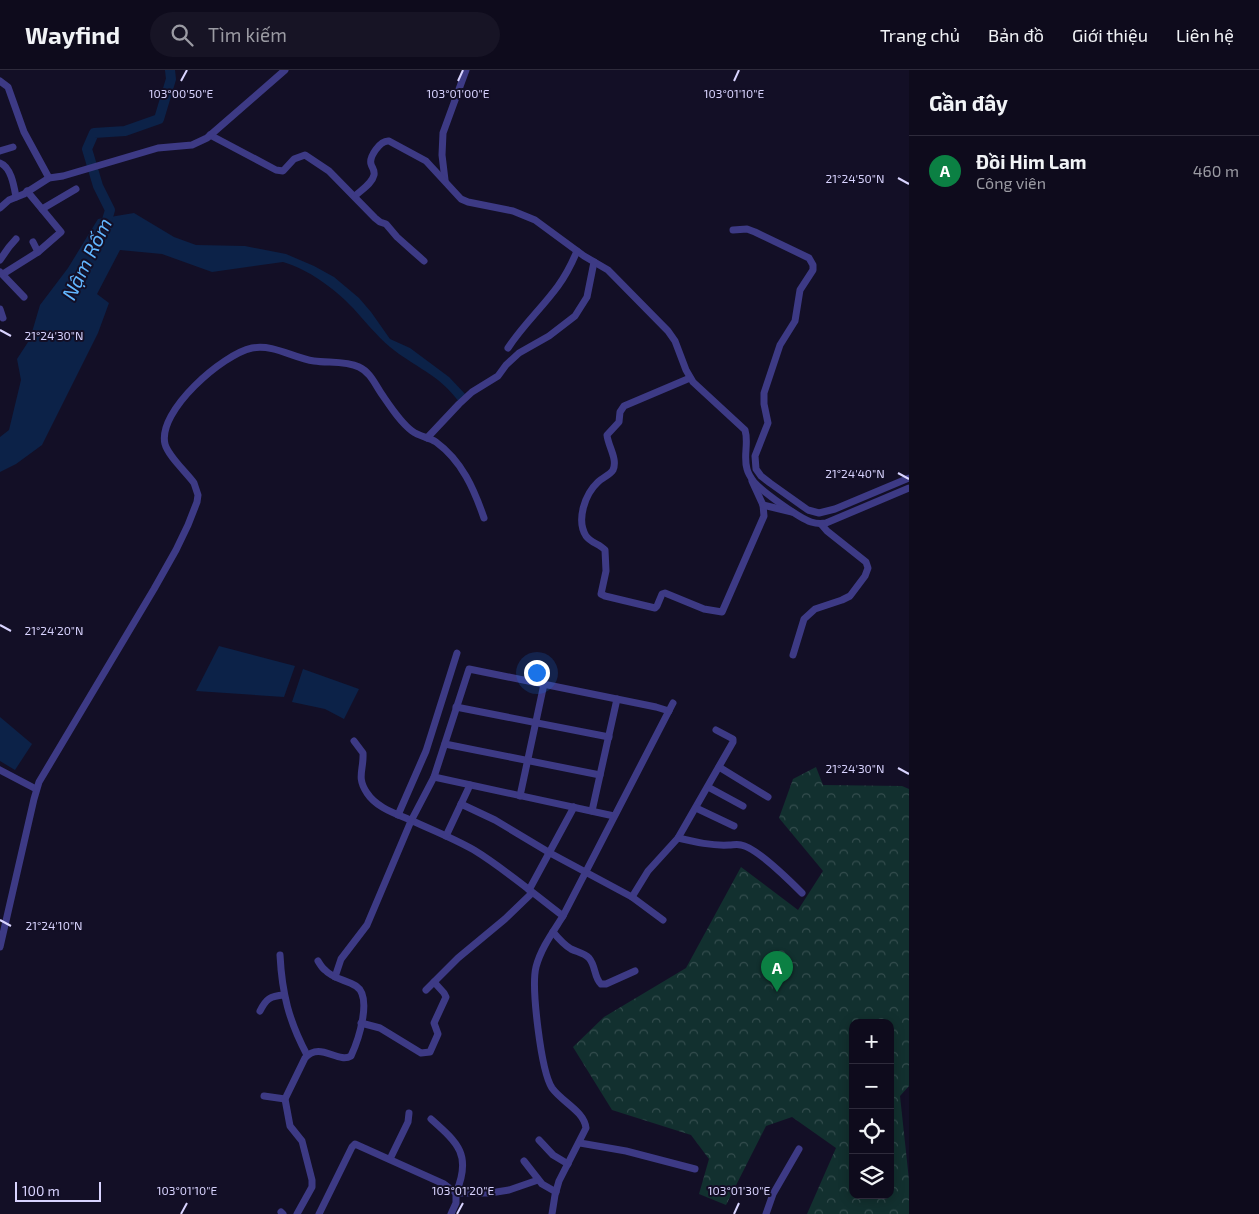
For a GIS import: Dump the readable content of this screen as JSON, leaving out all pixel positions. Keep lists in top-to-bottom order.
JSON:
{
  "water": ["Nậm Rốm"],
  "scale_bar": "100 m",
  "page": {
    "header": "Wayfind",
    "search": "Tìm kiếm",
    "nav": [
      "Trang chủ",
      "Bản đồ",
      "Giới thiệu",
      "Liên hệ"
    ],
    "heading": "Gần đây",
    "list": [
      {
        "mark": "A",
        "name": "Đồi Him Lam",
        "note": "Công viên",
        "value": "460 m"
      }
    ],
    "pins": "A",
    "map_buttons": ["+", "−"],
    "scale": "100 m"
  },
  "coordinates": [
    "103°00'50\"E",
    "103°01'00\"E",
    "103°01'10\"E",
    "21°24'50\"N",
    "21°24'30\"N",
    "21°24'40\"N",
    "21°24'20\"N",
    "21°24'10\"N",
    "103°01'20\"E",
    "103°01'30\"E"
  ]
}
